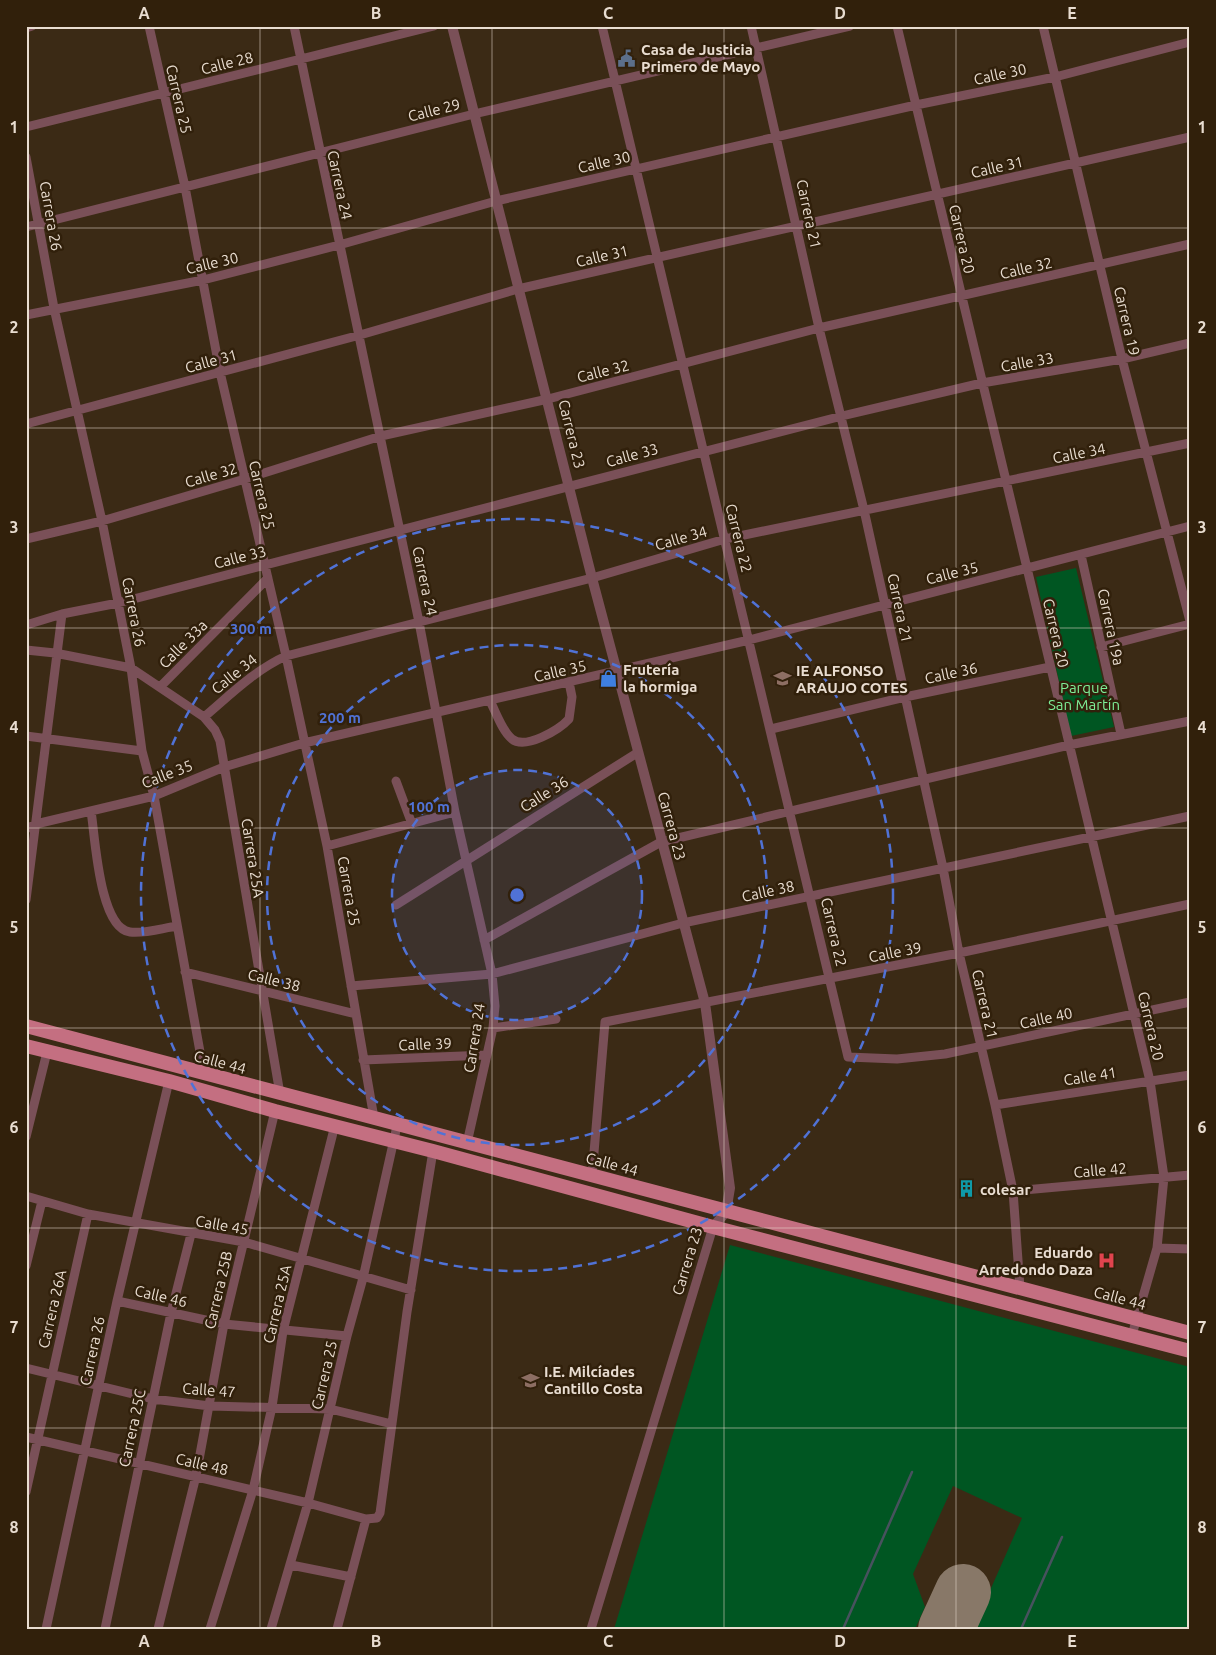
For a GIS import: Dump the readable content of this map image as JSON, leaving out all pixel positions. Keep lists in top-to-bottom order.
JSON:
{
  "streets": {
    "main road": ["Calle 44"],
    "street": [
      "Calle 28",
      "Calle 30",
      "Carrera 25",
      "Calle 29",
      "Calle 31",
      "Carrera 24",
      "Carrera 21",
      "Carrera 26",
      "Carrera 20",
      "Calle 32",
      "Carrera 19",
      "Calle 33",
      "Carrera 23",
      "Calle 34",
      "Carrera 22",
      "Calle 35",
      "Carrera 19a",
      "Calle 33a",
      "Calle 36",
      "Carrera 25A",
      "Calle 38",
      "Calle 39",
      "Calle 40",
      "Calle 41",
      "Calle 42",
      "Calle 45",
      "Carrera 25B",
      "Calle 46",
      "Carrera 26A",
      "Calle 47",
      "Carrera 25C",
      "Calle 48"
    ]
  },
  "crossings": [
    ["Calle 28", "Carrera 25"],
    ["Calle 28", "Carrera 24"],
    ["Calle 30", "Carrera 25"],
    ["Calle 30", "Carrera 24"],
    ["Calle 30", "Carrera 21"],
    ["Calle 30", "Carrera 26"],
    ["Calle 30", "Carrera 20"],
    ["Calle 30", "Carrera 19"],
    ["Calle 30", "Carrera 23"],
    ["Calle 30", "Carrera 22"],
    ["Carrera 25", "Calle 29"],
    ["Carrera 25", "Calle 31"],
    ["Carrera 25", "Calle 32"],
    ["Carrera 25", "Calle 33"],
    ["Carrera 25", "Calle 34"],
    ["Carrera 25", "Calle 35"],
    ["Carrera 25", "Calle 33a"],
    ["Carrera 25", "Calle 38"],
    ["Carrera 25", "Calle 39"],
    ["Carrera 25", "Calle 44"],
    ["Carrera 25", "Calle 45"],
    ["Carrera 25", "Calle 46"],
    ["Carrera 25", "Calle 47"],
    ["Carrera 25", "Calle 48"],
    ["Calle 29", "Carrera 24"],
    ["Calle 29", "Carrera 21"],
    ["Calle 29", "Carrera 26"],
    ["Calle 29", "Carrera 23"],
    ["Calle 29", "Carrera 22"],
    ["Calle 31", "Carrera 24"],
    ["Calle 31", "Carrera 21"],
    ["Calle 31", "Carrera 26"],
    ["Calle 31", "Carrera 20"],
    ["Calle 31", "Carrera 19"],
    ["Calle 31", "Carrera 23"],
    ["Calle 31", "Carrera 22"],
    ["Carrera 24", "Calle 32"],
    ["Carrera 24", "Calle 33"],
    ["Carrera 24", "Calle 34"],
    ["Carrera 24", "Calle 35"],
    ["Carrera 24", "Calle 36"],
    ["Carrera 24", "Calle 38"],
    ["Carrera 24", "Calle 39"],
    ["Carrera 24", "Calle 44"],
    ["Carrera 21", "Calle 32"],
    ["Carrera 21", "Calle 33"],
    ["Carrera 21", "Calle 34"],
    ["Carrera 21", "Calle 35"],
    ["Carrera 21", "Calle 36"],
    ["Carrera 21", "Calle 38"],
    ["Carrera 21", "Calle 39"],
    ["Carrera 21", "Calle 40"],
    ["Carrera 21", "Calle 44"],
    ["Carrera 21", "Calle 41"],
    ["Carrera 21", "Calle 42"],
    ["Carrera 26", "Calle 32"],
    ["Carrera 26", "Calle 33"],
    ["Carrera 26", "Calle 35"],
    ["Carrera 26", "Carrera 25A"],
    ["Carrera 26", "Calle 38"],
    ["Carrera 26", "Calle 44"],
    ["Carrera 26", "Calle 45"],
    ["Carrera 26", "Calle 46"],
    ["Carrera 26", "Calle 47"],
    ["Carrera 26", "Calle 48"],
    ["Carrera 20", "Calle 32"],
    ["Carrera 20", "Calle 33"],
    ["Carrera 20", "Calle 34"],
    ["Carrera 20", "Calle 35"],
    ["Carrera 20", "Calle 36"],
    ["Carrera 20", "Calle 38"],
    ["Carrera 20", "Calle 39"],
    ["Carrera 20", "Calle 40"],
    ["Carrera 20", "Calle 44"],
    ["Carrera 20", "Calle 41"],
    ["Carrera 20", "Calle 42"],
    ["Calle 32", "Carrera 19"],
    ["Calle 32", "Carrera 23"],
    ["Calle 32", "Carrera 22"],
    ["Carrera 19", "Calle 33"],
    ["Carrera 19", "Calle 34"],
    ["Carrera 19", "Calle 35"],
    ["Calle 33", "Carrera 23"],
    ["Calle 33", "Carrera 22"],
    ["Carrera 23", "Calle 34"],
    ["Carrera 23", "Calle 35"],
    ["Carrera 23", "Calle 36"],
    ["Carrera 23", "Calle 38"],
    ["Carrera 23", "Calle 39"],
    ["Carrera 23", "Calle 44"],
    ["Calle 34", "Carrera 22"],
    ["Calle 34", "Carrera 25A"],
    ["Carrera 22", "Calle 35"],
    ["Carrera 22", "Calle 36"],
    ["Carrera 22", "Calle 38"],
    ["Carrera 22", "Calle 39"],
    ["Carrera 22", "Calle 40"],
    ["Calle 35", "Carrera 19a"],
    ["Calle 35", "Carrera 25A"],
    ["Calle 33a", "Carrera 25A"],
    ["Carrera 25A", "Calle 38"],
    ["Carrera 25A", "Calle 44"],
    ["Carrera 25A", "Calle 45"],
    ["Carrera 25A", "Calle 46"],
    ["Carrera 25A", "Calle 47"],
    ["Carrera 25A", "Calle 48"],
    ["Calle 39", "Calle 44"],
    ["Calle 44", "Carrera 25B"],
    ["Calle 45", "Carrera 25B"],
    ["Calle 45", "Carrera 26A"],
    ["Calle 45", "Carrera 25C"],
    ["Carrera 25B", "Calle 46"],
    ["Carrera 25B", "Calle 47"],
    ["Carrera 25B", "Calle 48"],
    ["Calle 46", "Carrera 25C"],
    ["Carrera 26A", "Calle 47"],
    ["Carrera 26A", "Calle 48"],
    ["Calle 47", "Carrera 25C"],
    ["Carrera 25C", "Calle 48"]
  ],
  "parks": ["Parque San Martín"],
  "places": {
    "public building": ["Casa de Justicia Primero de Mayo"],
    "shop": ["Frutería la hormiga"],
    "school or university": ["IE ALFONSO ARAUJO COTES", "I.E. Milcíades Cantillo Costa"],
    "building": ["colesar"],
    "hospital": ["Eduardo Arredondo Daza"]
  },
  "grid": {
    "columns": [
      "A",
      "B",
      "C",
      "D",
      "E"
    ],
    "rows": [
      "1",
      "2",
      "3",
      "4",
      "5",
      "6",
      "7",
      "8"
    ]
  },
  "rings": ["300 m", "200 m", "100 m"]
}
